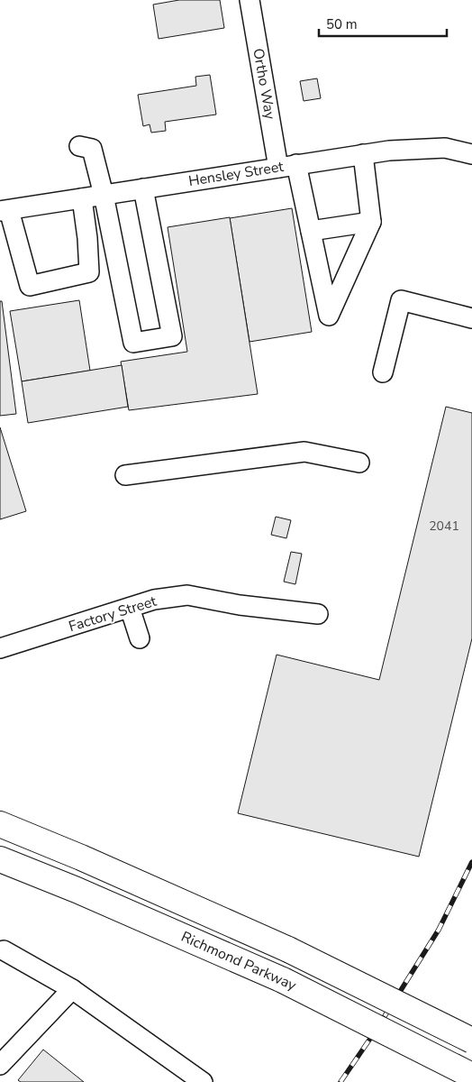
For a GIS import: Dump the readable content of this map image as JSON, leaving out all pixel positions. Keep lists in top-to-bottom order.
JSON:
{
  "streets": {
    "highway": ["Richmond Parkway"],
    "street": ["Ortho Way", "Hensley Street", "Factory Street"]
  },
  "crossings": [
    ["Ortho Way", "Hensley Street"]
  ],
  "house_numbers": ["2041"],
  "scale_bar": "50 m"
}
